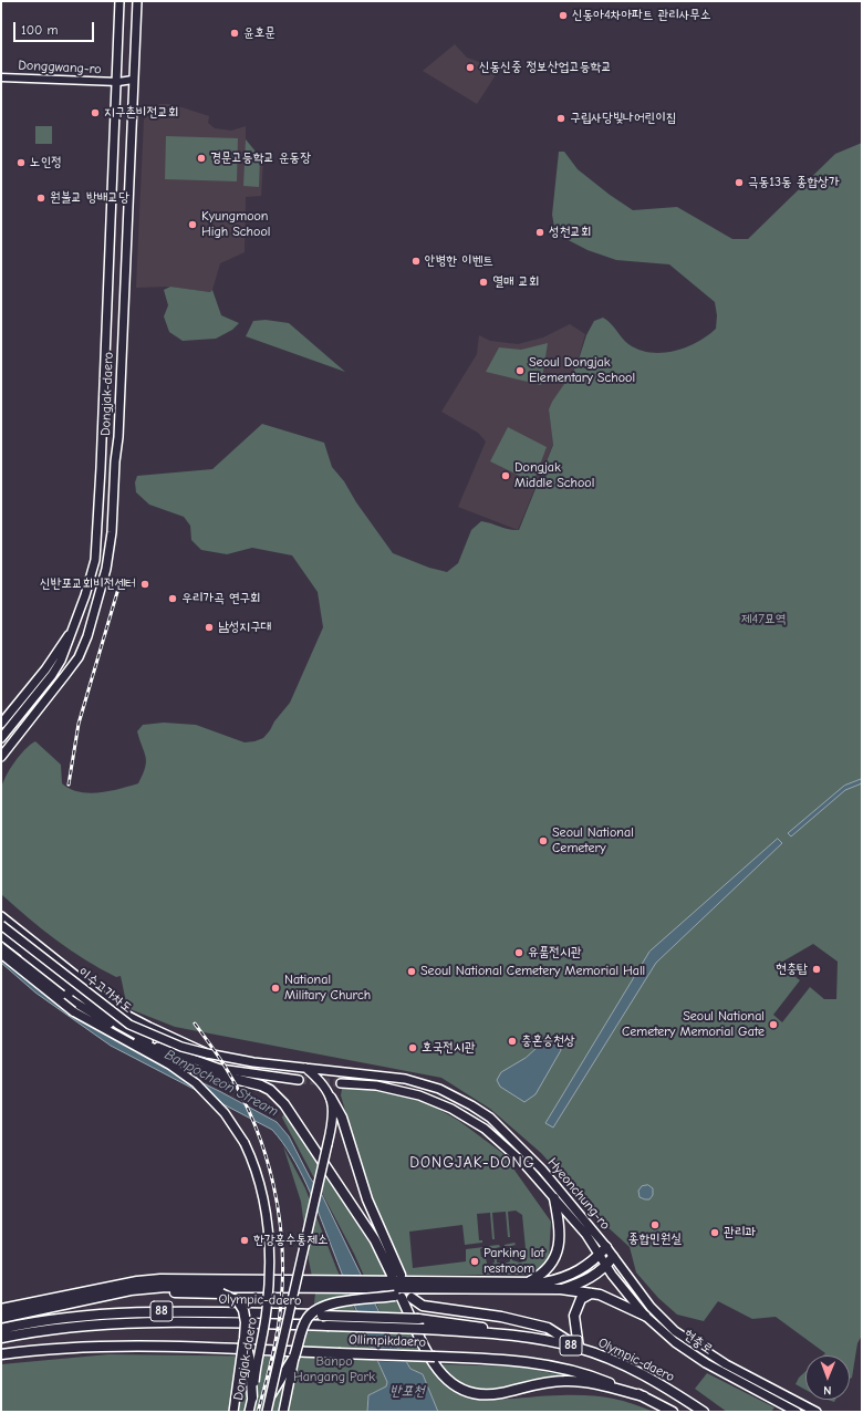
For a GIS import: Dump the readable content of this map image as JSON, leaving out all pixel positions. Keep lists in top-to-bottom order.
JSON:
{
  "streets": {
    "highway": ["Olympic-daero", "88", "Ollimpikdaero"],
    "main road": [
      "Dongjak-daero",
      "이수고가차도",
      "Hyeonchung-ro",
      "현충로"
    ],
    "street": ["Donggwang-ro"]
  },
  "crossings": [
    ["Donggwang-ro", "Dongjak-daero"],
    ["이수고가차도", "Hyeonchung-ro"],
    ["Hyeonchung-ro", "현충로"],
    ["Olympic-daero", "Ollimpikdaero"],
    ["88", "Ollimpikdaero"]
  ],
  "districts": ["DONGJAK-DONG"],
  "water": ["Banpocheon Stream", "반포천"],
  "parks": ["제47묘역", "Banpo Hangang Park"],
  "places": [
    "신동아4차아파트 관리사무소",
    "윤호문",
    "신동신중 정보산업고등학교",
    "지구촌비전교회",
    "구립사당빛나어린이집",
    "경문고등학교 운동장",
    "노인정",
    "극동13동 종합상가",
    "원불교 방배교당",
    "Kyungmoon High School",
    "성천교회",
    "안병한 이벤트",
    "열매 교회",
    "Seoul Dongjak Elementary School",
    "Dongjak Middle School",
    "신반포교회비전센터",
    "우리가곡 연구회",
    "남성지구대",
    "Seoul National Cemetery",
    "유품전시관",
    "현충탑",
    "Seoul National Cemetery Memorial Hall",
    "National Military Church",
    "Seoul National Cemetery Memorial Gate",
    "충혼승천상",
    "호국전시관",
    "종합민원실",
    "관리과",
    "한강홍수통제소",
    "Parking lot restroom"
  ],
  "scale_bar": "100 m",
  "north": "bottom"
}
